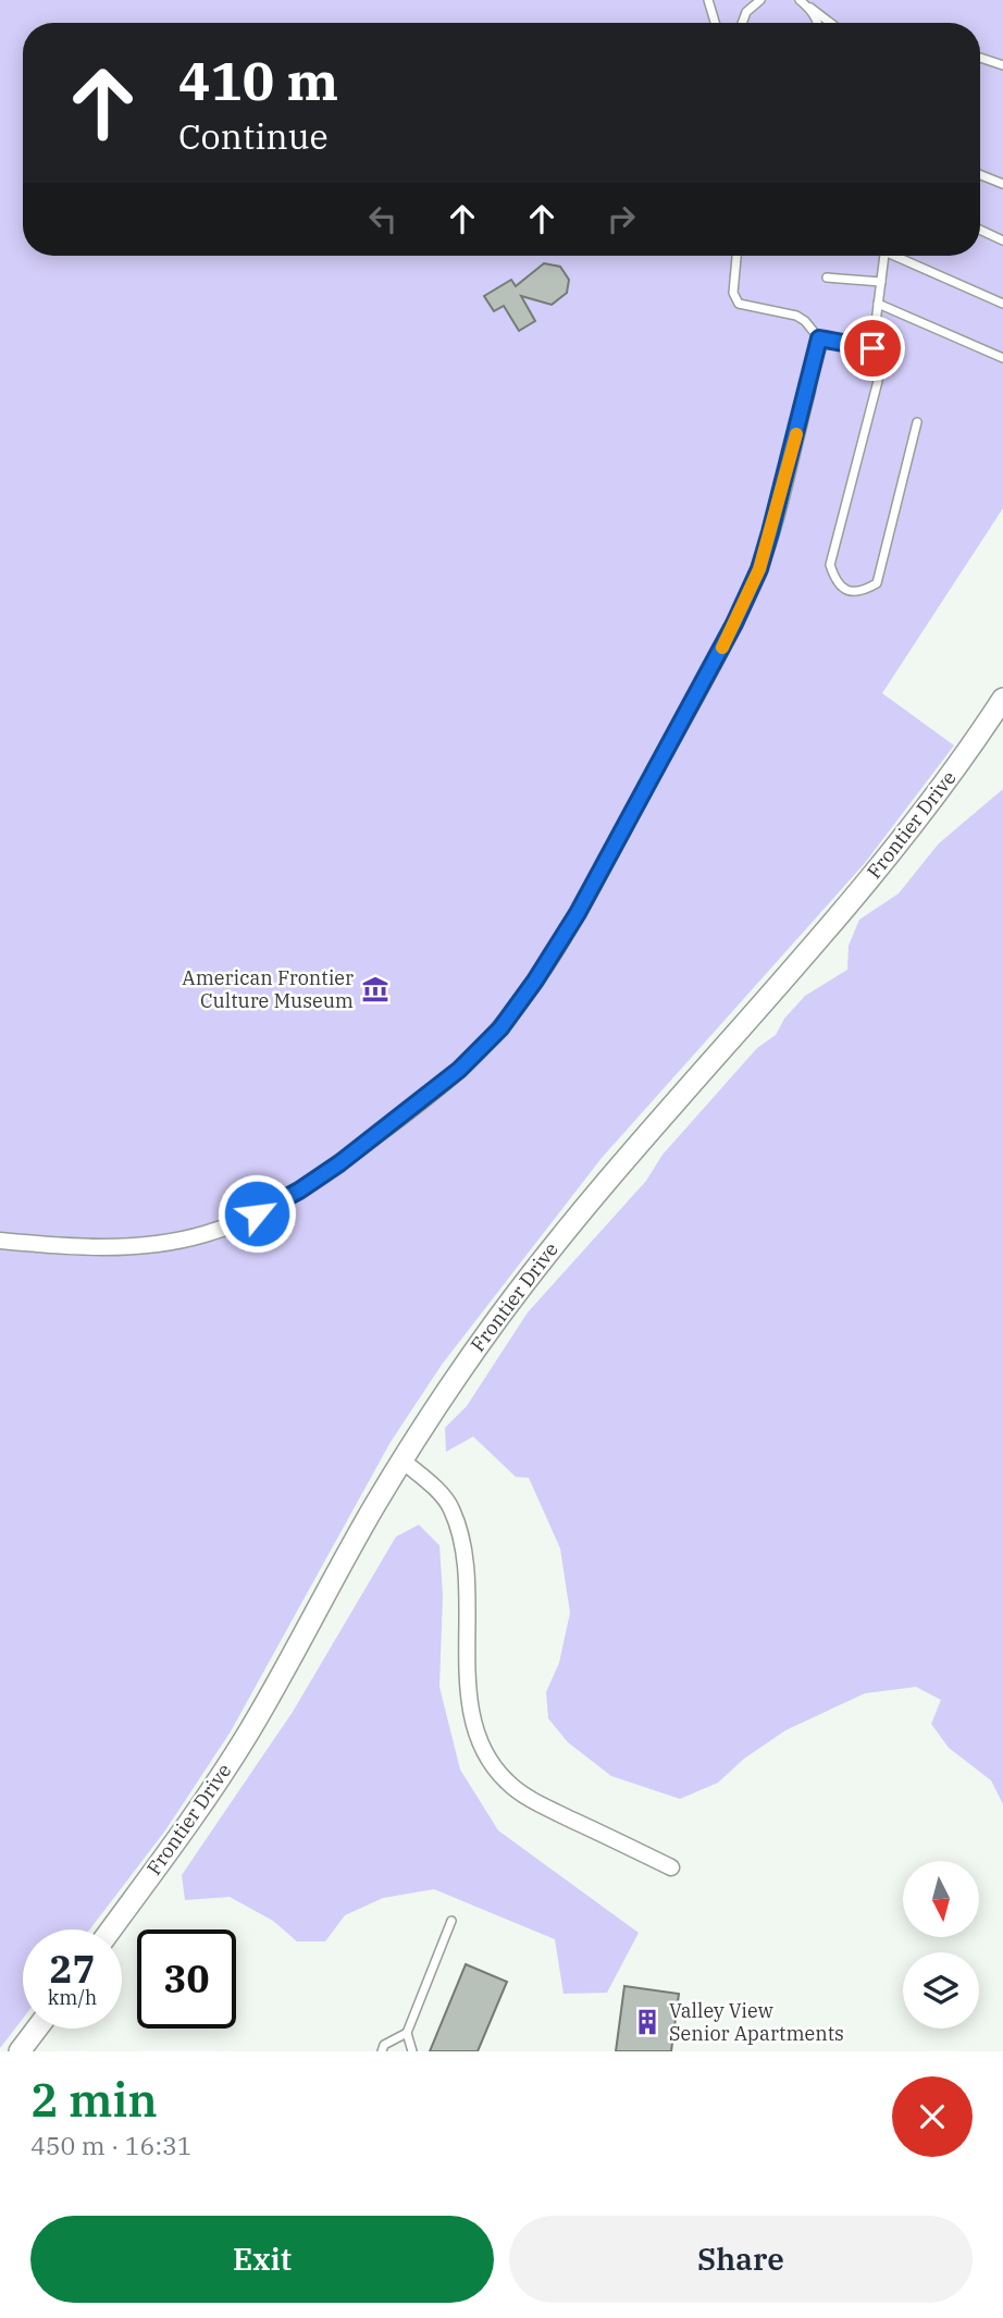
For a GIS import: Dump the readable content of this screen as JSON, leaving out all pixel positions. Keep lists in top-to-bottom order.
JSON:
{
  "streets": {
    "street": ["Frontier Drive"]
  },
  "places": {
    "museum": ["American Frontier Culture Museum"],
    "building": ["Valley View Senior Apartments"]
  },
  "north": "bottom",
  "page": {
    "turn": ["410 m", "Continue"],
    "speed": "27 km/h",
    "limit": "30",
    "heading": ["2 min", "450 m · 16:31"],
    "buttons": ["Exit", "Share"]
  }
}
